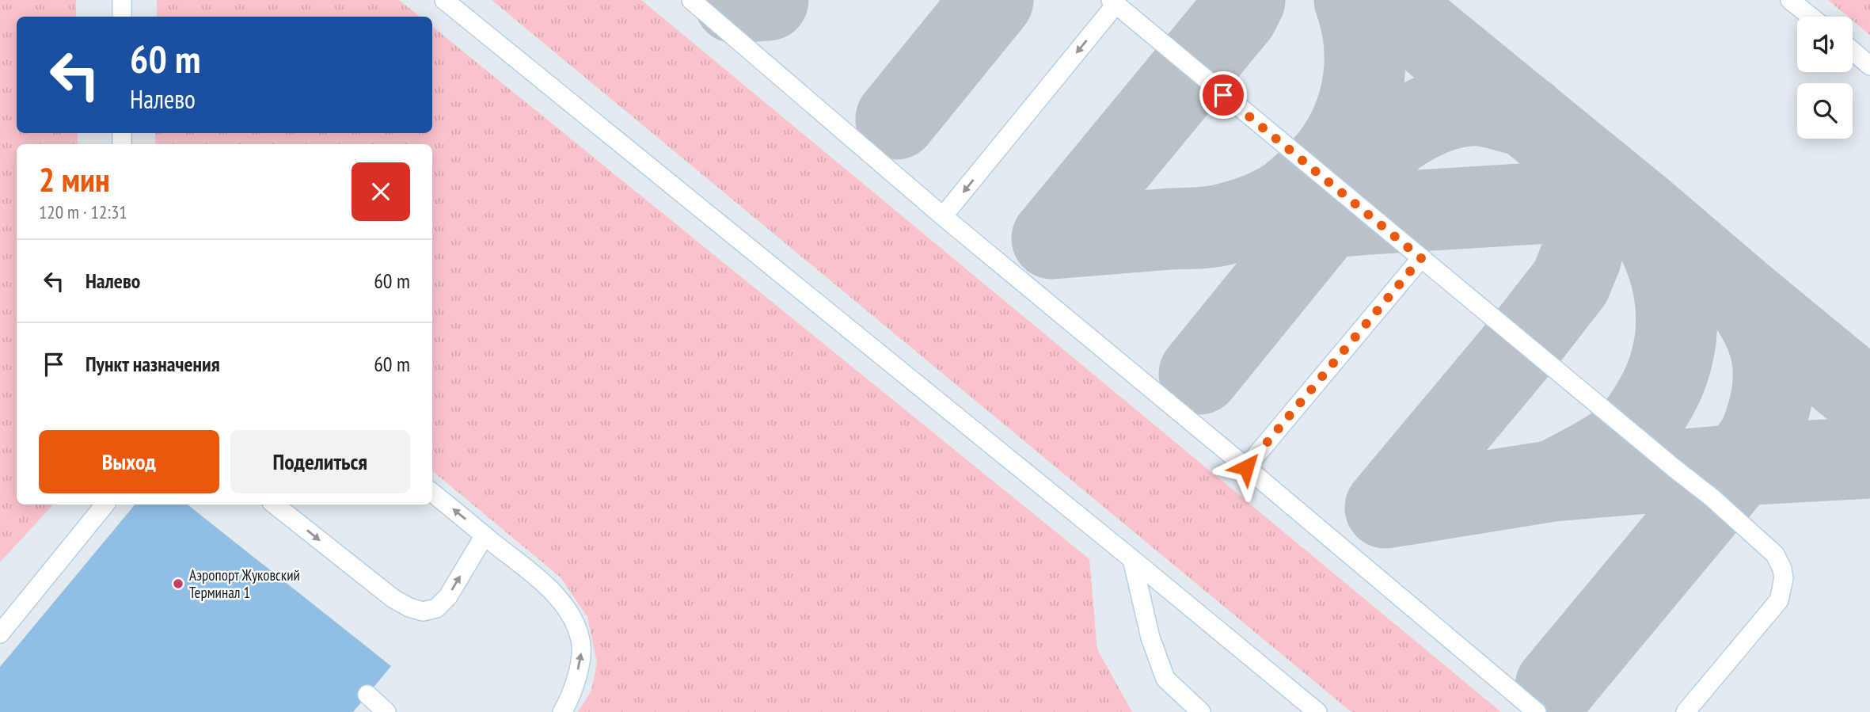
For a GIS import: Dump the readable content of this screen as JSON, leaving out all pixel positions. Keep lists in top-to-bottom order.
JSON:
{
  "places": ["Аэропорт Жуковский Терминал 1"],
  "page": {
    "turn": ["60 m", "Налево"],
    "heading": ["2 мин", "120 m · 12:31"],
    "list": [
      {
        "name": "Налево",
        "value": "60 m"
      },
      {
        "name": "Пункт назначения",
        "value": "60 m"
      }
    ],
    "buttons": ["Выход", "Поделиться"]
  }
}
